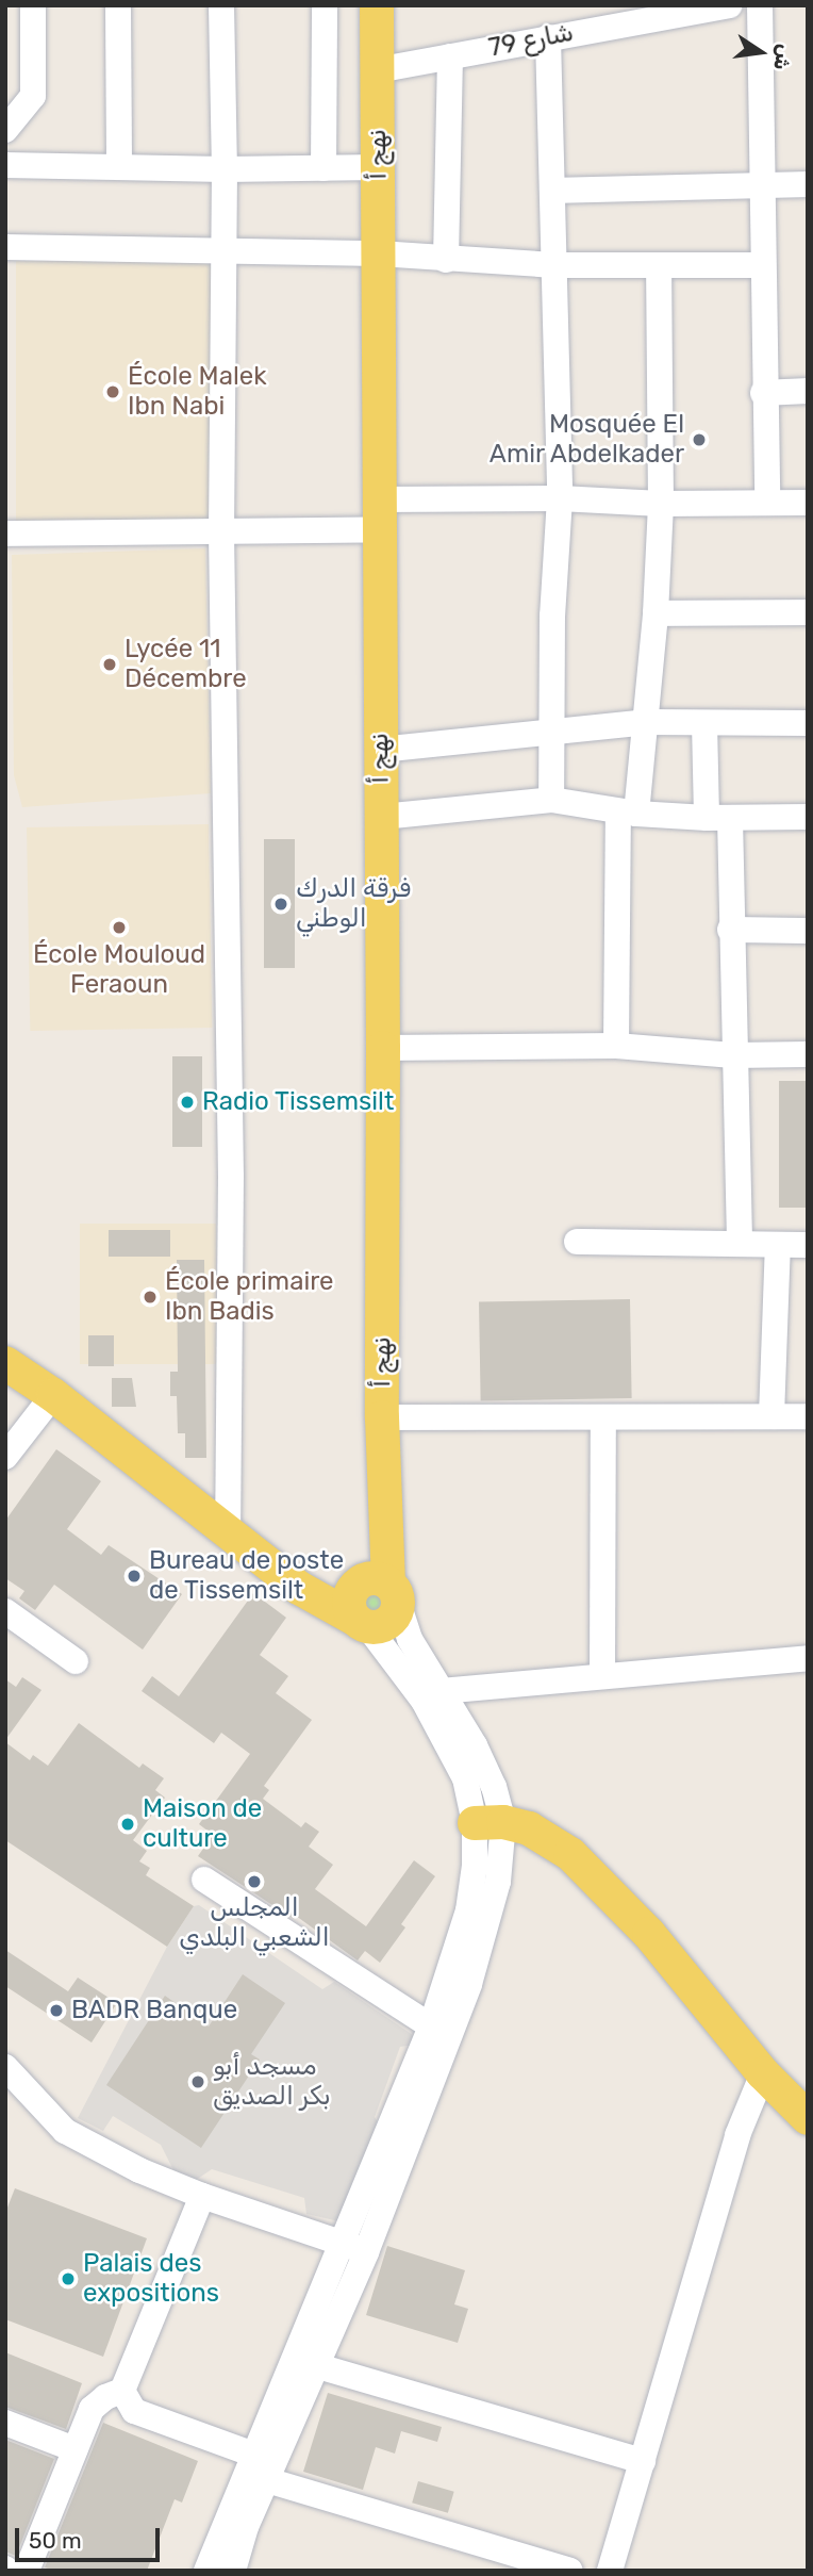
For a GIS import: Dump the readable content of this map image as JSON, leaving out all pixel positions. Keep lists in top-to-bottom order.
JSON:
{
  "streets": {
    "main road": ["نهج أ"],
    "street": ["شارع 79"]
  },
  "crossings": [
    ["شارع 79", "نهج أ"]
  ],
  "places": [
    "École Malek Ibn Nabi",
    "Mosquée El Amir Abdelkader",
    "Lycée 11 Décembre",
    "فرقة الدرك الوطني",
    "École Mouloud Feraoun",
    "Radio Tissemsilt",
    "École primaire Ibn Badis",
    "Bureau de poste de Tissemsilt",
    "Maison de culture",
    "المجلس الشعبي البلدي",
    "BADR Banque",
    "مسجد أبو بكر الصديق",
    "Palais des expositions"
  ],
  "scale_bar": "50 m",
  "north": "right"
}
